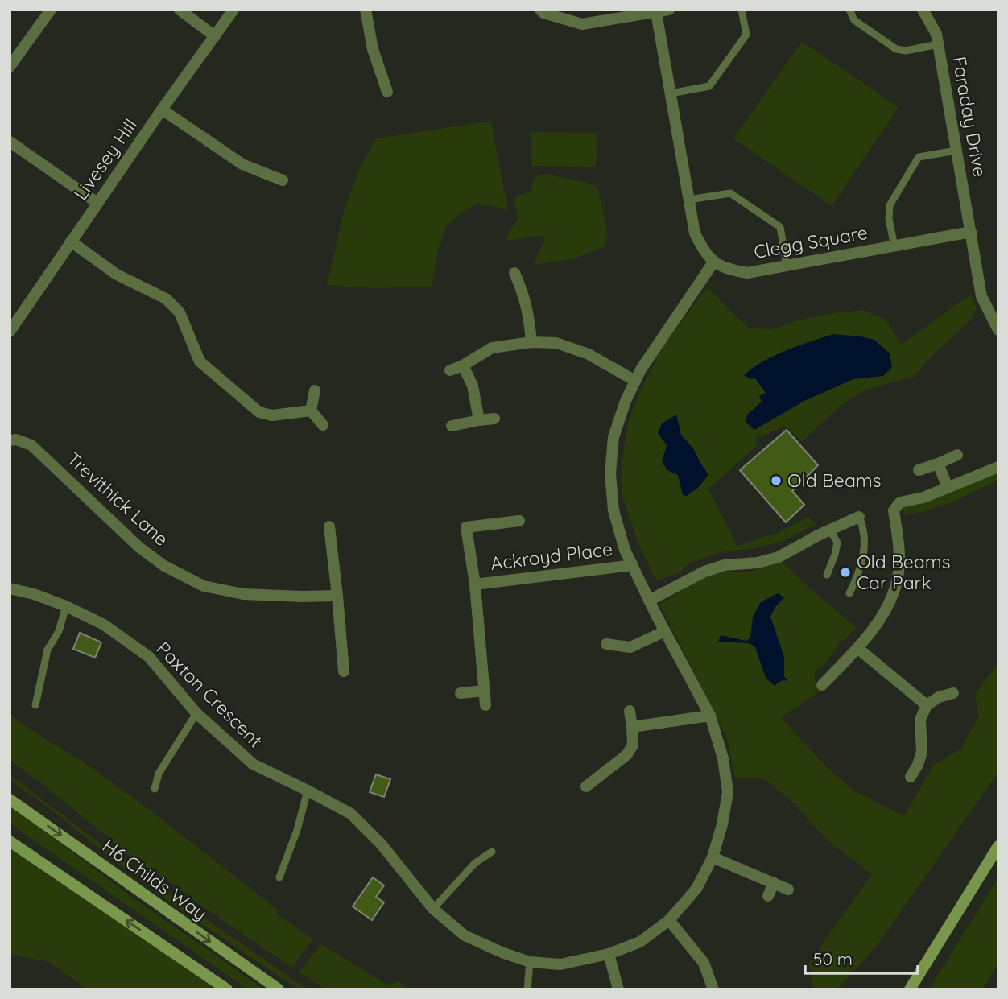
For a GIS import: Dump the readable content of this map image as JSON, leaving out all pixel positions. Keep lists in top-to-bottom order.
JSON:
{
  "streets": {
    "street": [
      "Faraday Drive",
      "Livesey Hill",
      "Clegg Square",
      "Trevithick Lane",
      "Ackroyd Place",
      "Paxton Crescent",
      "H6 Childs Way"
    ]
  },
  "crossings": [
    ["Faraday Drive", "Clegg Square"],
    ["Clegg Square", "Paxton Crescent"],
    ["Ackroyd Place", "Paxton Crescent"]
  ],
  "places": ["Old Beams", "Old Beams Car Park"],
  "scale_bar": "50 m"
}
